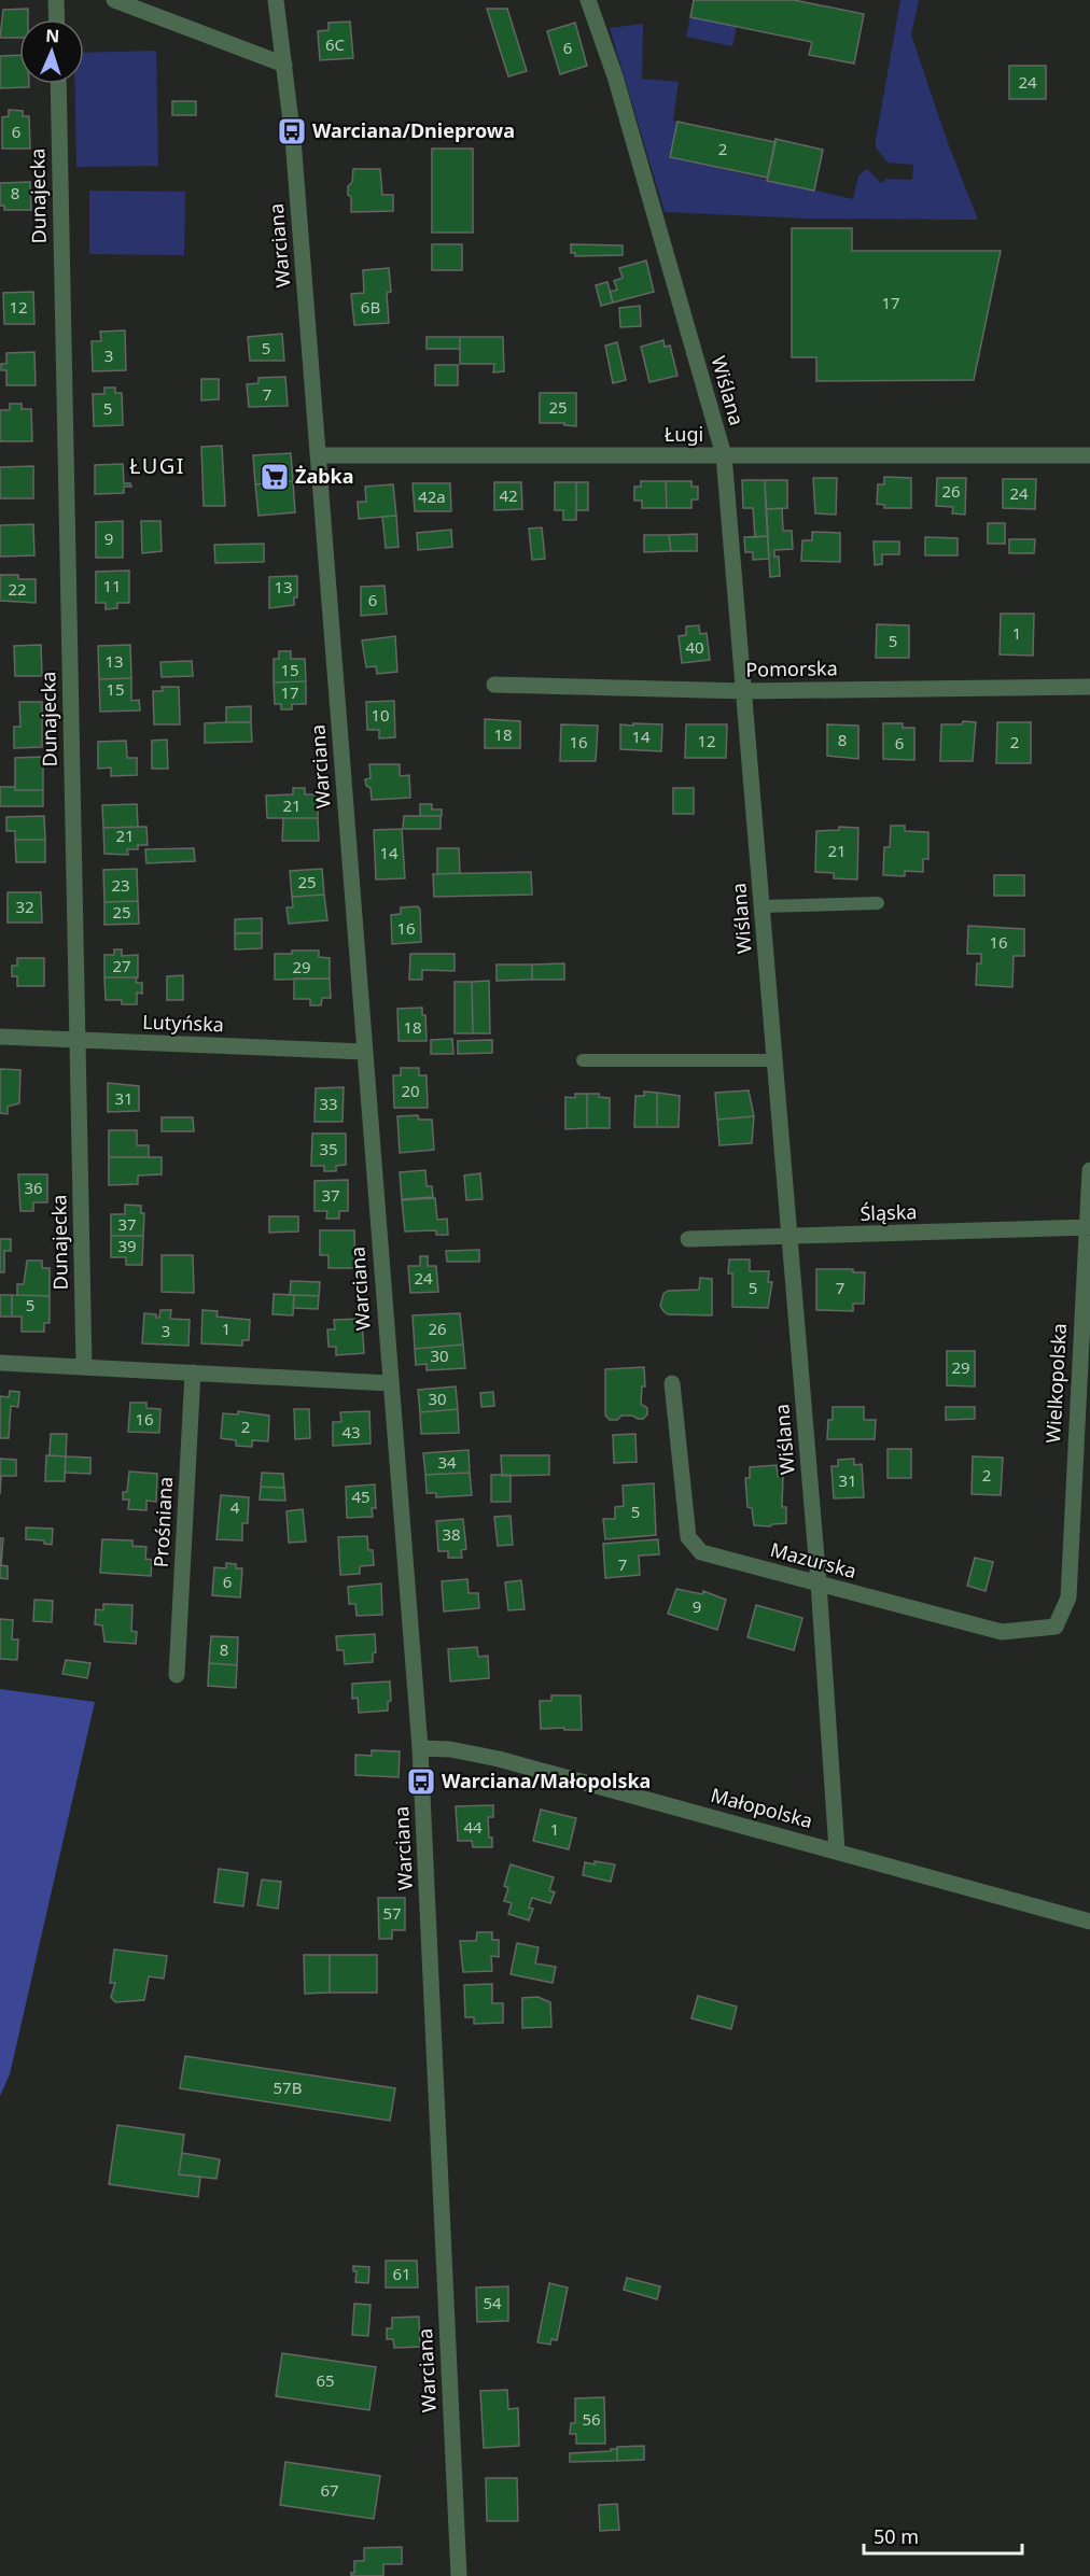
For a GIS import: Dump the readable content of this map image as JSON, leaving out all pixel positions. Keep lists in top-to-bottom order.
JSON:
{
  "streets": {
    "street": [
      "Dunajecka",
      "Warciana",
      "Wiślana",
      "Ługi",
      "Pomorska",
      "Lutyńska",
      "Śląska",
      "Wielkopolska",
      "Prośniana",
      "Mazurska",
      "Małopolska"
    ]
  },
  "crossings": [
    ["Dunajecka", "Lutyńska"],
    ["Warciana", "Ługi"],
    ["Warciana", "Lutyńska"],
    ["Warciana", "Małopolska"],
    ["Wiślana", "Ługi"],
    ["Wiślana", "Pomorska"],
    ["Wiślana", "Śląska"],
    ["Wiślana", "Mazurska"],
    ["Wiślana", "Małopolska"],
    ["Śląska", "Wielkopolska"],
    ["Wielkopolska", "Mazurska"]
  ],
  "districts": ["ŁUGI"],
  "places": {
    "bus stop": ["Warciana/Dnieprowa", "Warciana/Małopolska"],
    "supermarket": ["Żabka"]
  },
  "house_numbers": [
    "6C",
    "6",
    "24",
    "6",
    "2",
    "8",
    "17",
    "12",
    "6B",
    "5",
    "3",
    "7",
    "25",
    "5",
    "26",
    "24",
    "42",
    "42a",
    "9",
    "11",
    "13",
    "22",
    "6",
    "1",
    "5",
    "40",
    "13",
    "15",
    "15",
    "17",
    "10",
    "18",
    "14",
    "8",
    "12",
    "16",
    "2",
    "6",
    "21",
    "21",
    "21",
    "14",
    "25",
    "23",
    "32",
    "25",
    "16",
    "16",
    "27",
    "29",
    "18",
    "20",
    "31",
    "33",
    "35",
    "36",
    "37",
    "37",
    "39",
    "24",
    "5",
    "7",
    "5",
    "1",
    "26",
    "3",
    "30",
    "29",
    "30",
    "16",
    "2",
    "43",
    "34",
    "2",
    "31",
    "45",
    "4",
    "5",
    "38",
    "7",
    "6",
    "9",
    "8",
    "44",
    "1",
    "57",
    "57B",
    "61",
    "54",
    "65",
    "56",
    "67"
  ],
  "scale_bar": "50 m",
  "north": "top"
}
